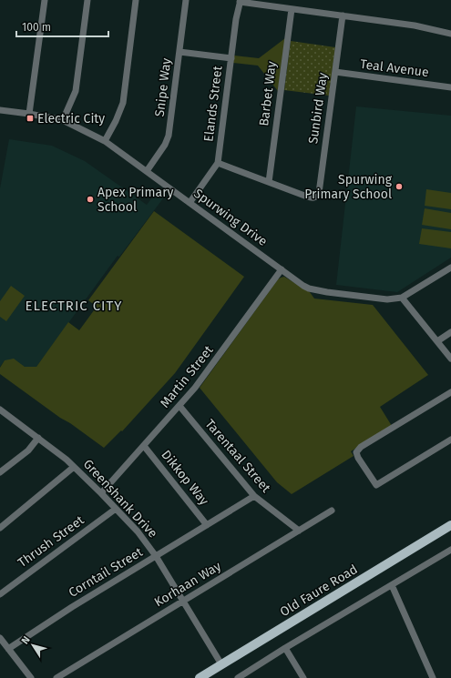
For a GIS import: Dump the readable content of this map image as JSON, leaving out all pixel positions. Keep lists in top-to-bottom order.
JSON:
{
  "streets": {
    "main road": ["Old Faure Road"],
    "street": [
      "Teal Avenue",
      "Snipe Way",
      "Barbet Way",
      "Elands Street",
      "Sunbird Way",
      "Spurwing Drive",
      "Martin Street",
      "Tarentaal Street",
      "Dikkop Way",
      "Greenshank Drive",
      "Thrush Street",
      "Corntail Street",
      "Korhaan Way"
    ]
  },
  "crossings": [
    ["Teal Avenue", "Sunbird Way"],
    ["Snipe Way", "Spurwing Drive"],
    ["Barbet Way", "Sunbird Way"],
    ["Elands Street", "Spurwing Drive"],
    ["Spurwing Drive", "Martin Street"],
    ["Martin Street", "Tarentaal Street"],
    ["Martin Street", "Dikkop Way"],
    ["Martin Street", "Greenshank Drive"],
    ["Tarentaal Street", "Corntail Street"],
    ["Tarentaal Street", "Korhaan Way"],
    ["Dikkop Way", "Corntail Street"],
    ["Greenshank Drive", "Thrush Street"],
    ["Greenshank Drive", "Corntail Street"],
    ["Greenshank Drive", "Korhaan Way"],
    ["Greenshank Drive", "Old Faure Road"]
  ],
  "districts": ["ELECTRIC CITY"],
  "places": {
    "transit": ["Electric City"],
    "other": ["Spurwing Primary School", "Apex Primary School"]
  },
  "scale_bar": "100 m",
  "north": "top left"
}
